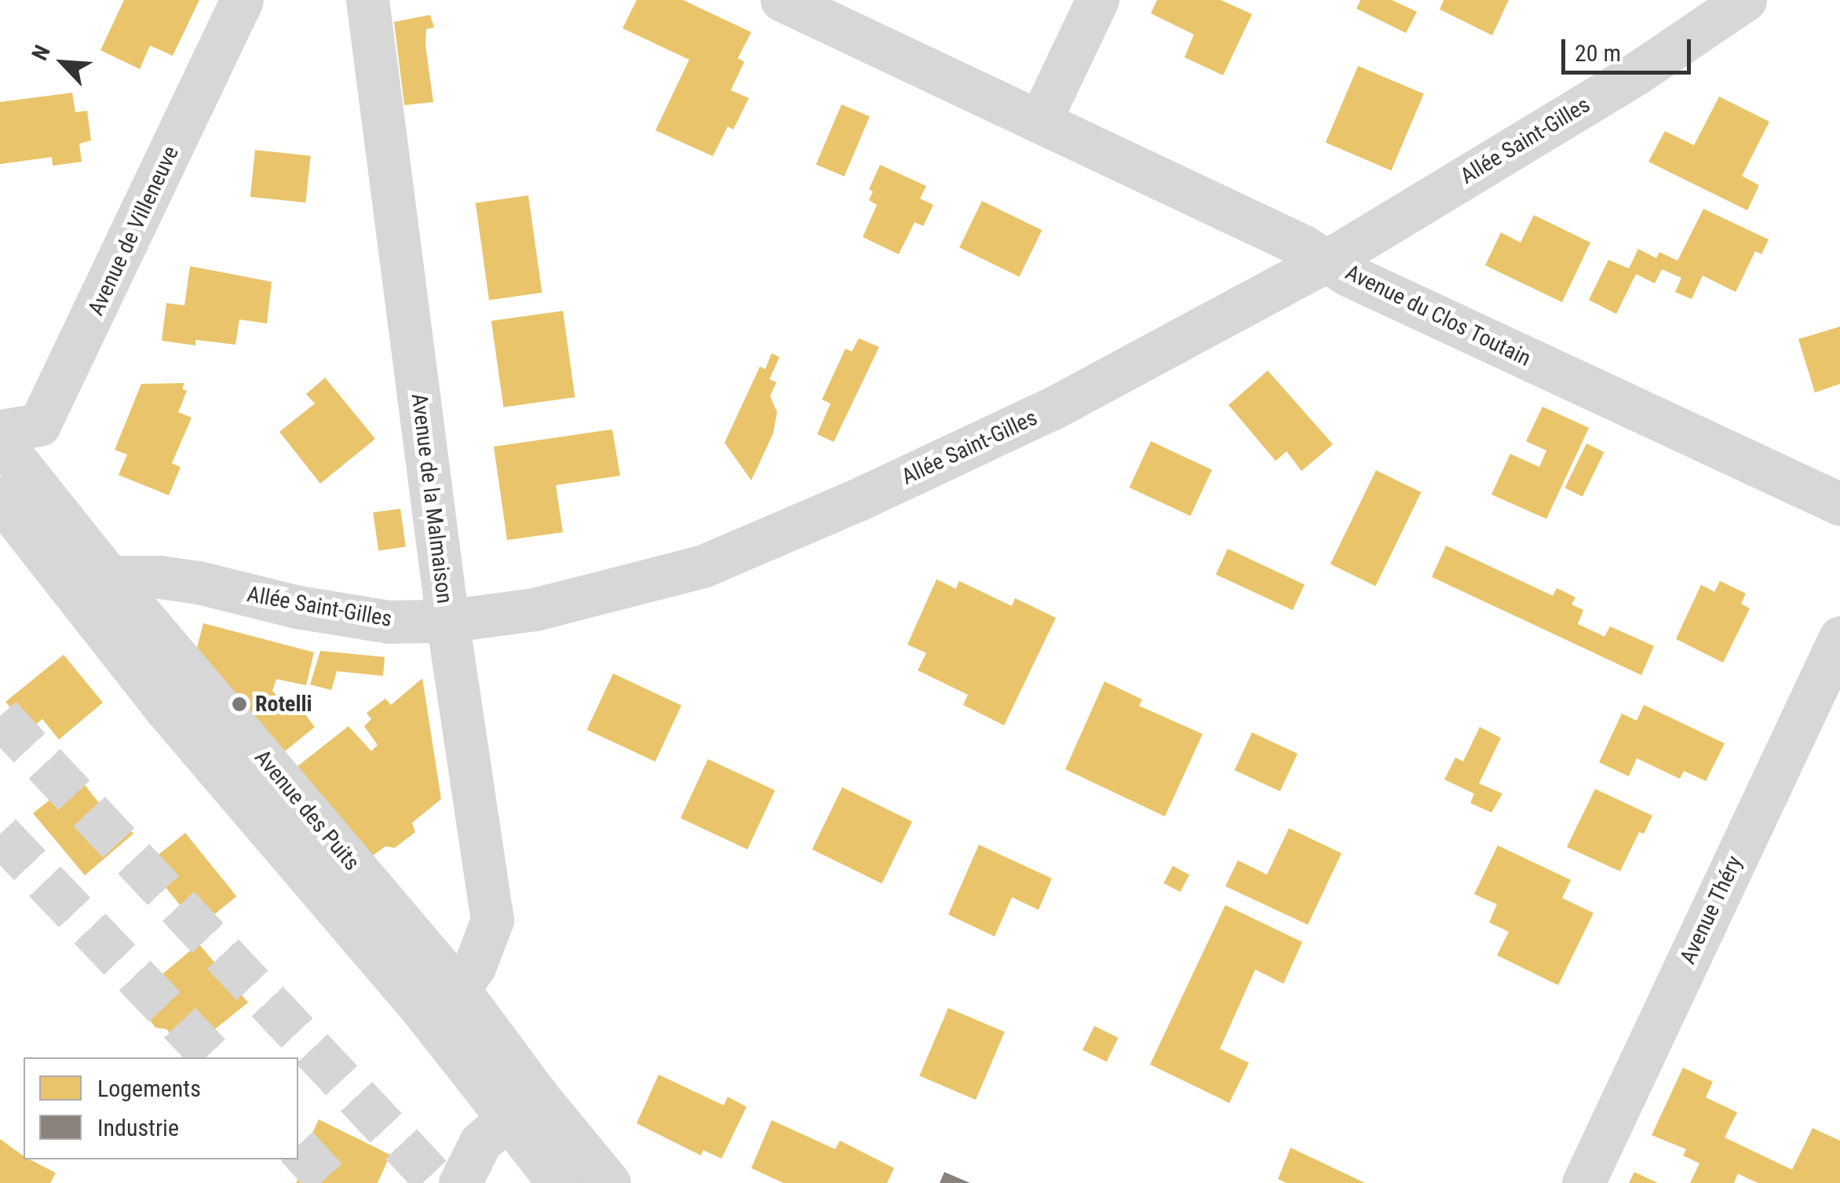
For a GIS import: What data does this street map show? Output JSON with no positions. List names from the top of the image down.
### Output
{
  "streets": {
    "street": [
      "Allée Saint-Gilles",
      "Avenue de Villeneuve",
      "Avenue du Clos Toutain",
      "Avenue de la Malmaison",
      "Avenue des Puits",
      "Avenue Théry"
    ]
  },
  "crossings": [
    ["Allée Saint-Gilles", "Avenue du Clos Toutain"],
    ["Allée Saint-Gilles", "Avenue de la Malmaison"],
    ["Allée Saint-Gilles", "Avenue des Puits"],
    ["Avenue de la Malmaison", "Avenue des Puits"]
  ],
  "places": ["Rotelli"],
  "legend": ["Logements", "Industrie"],
  "scale_bar": "20 m",
  "north": "top left"
}
